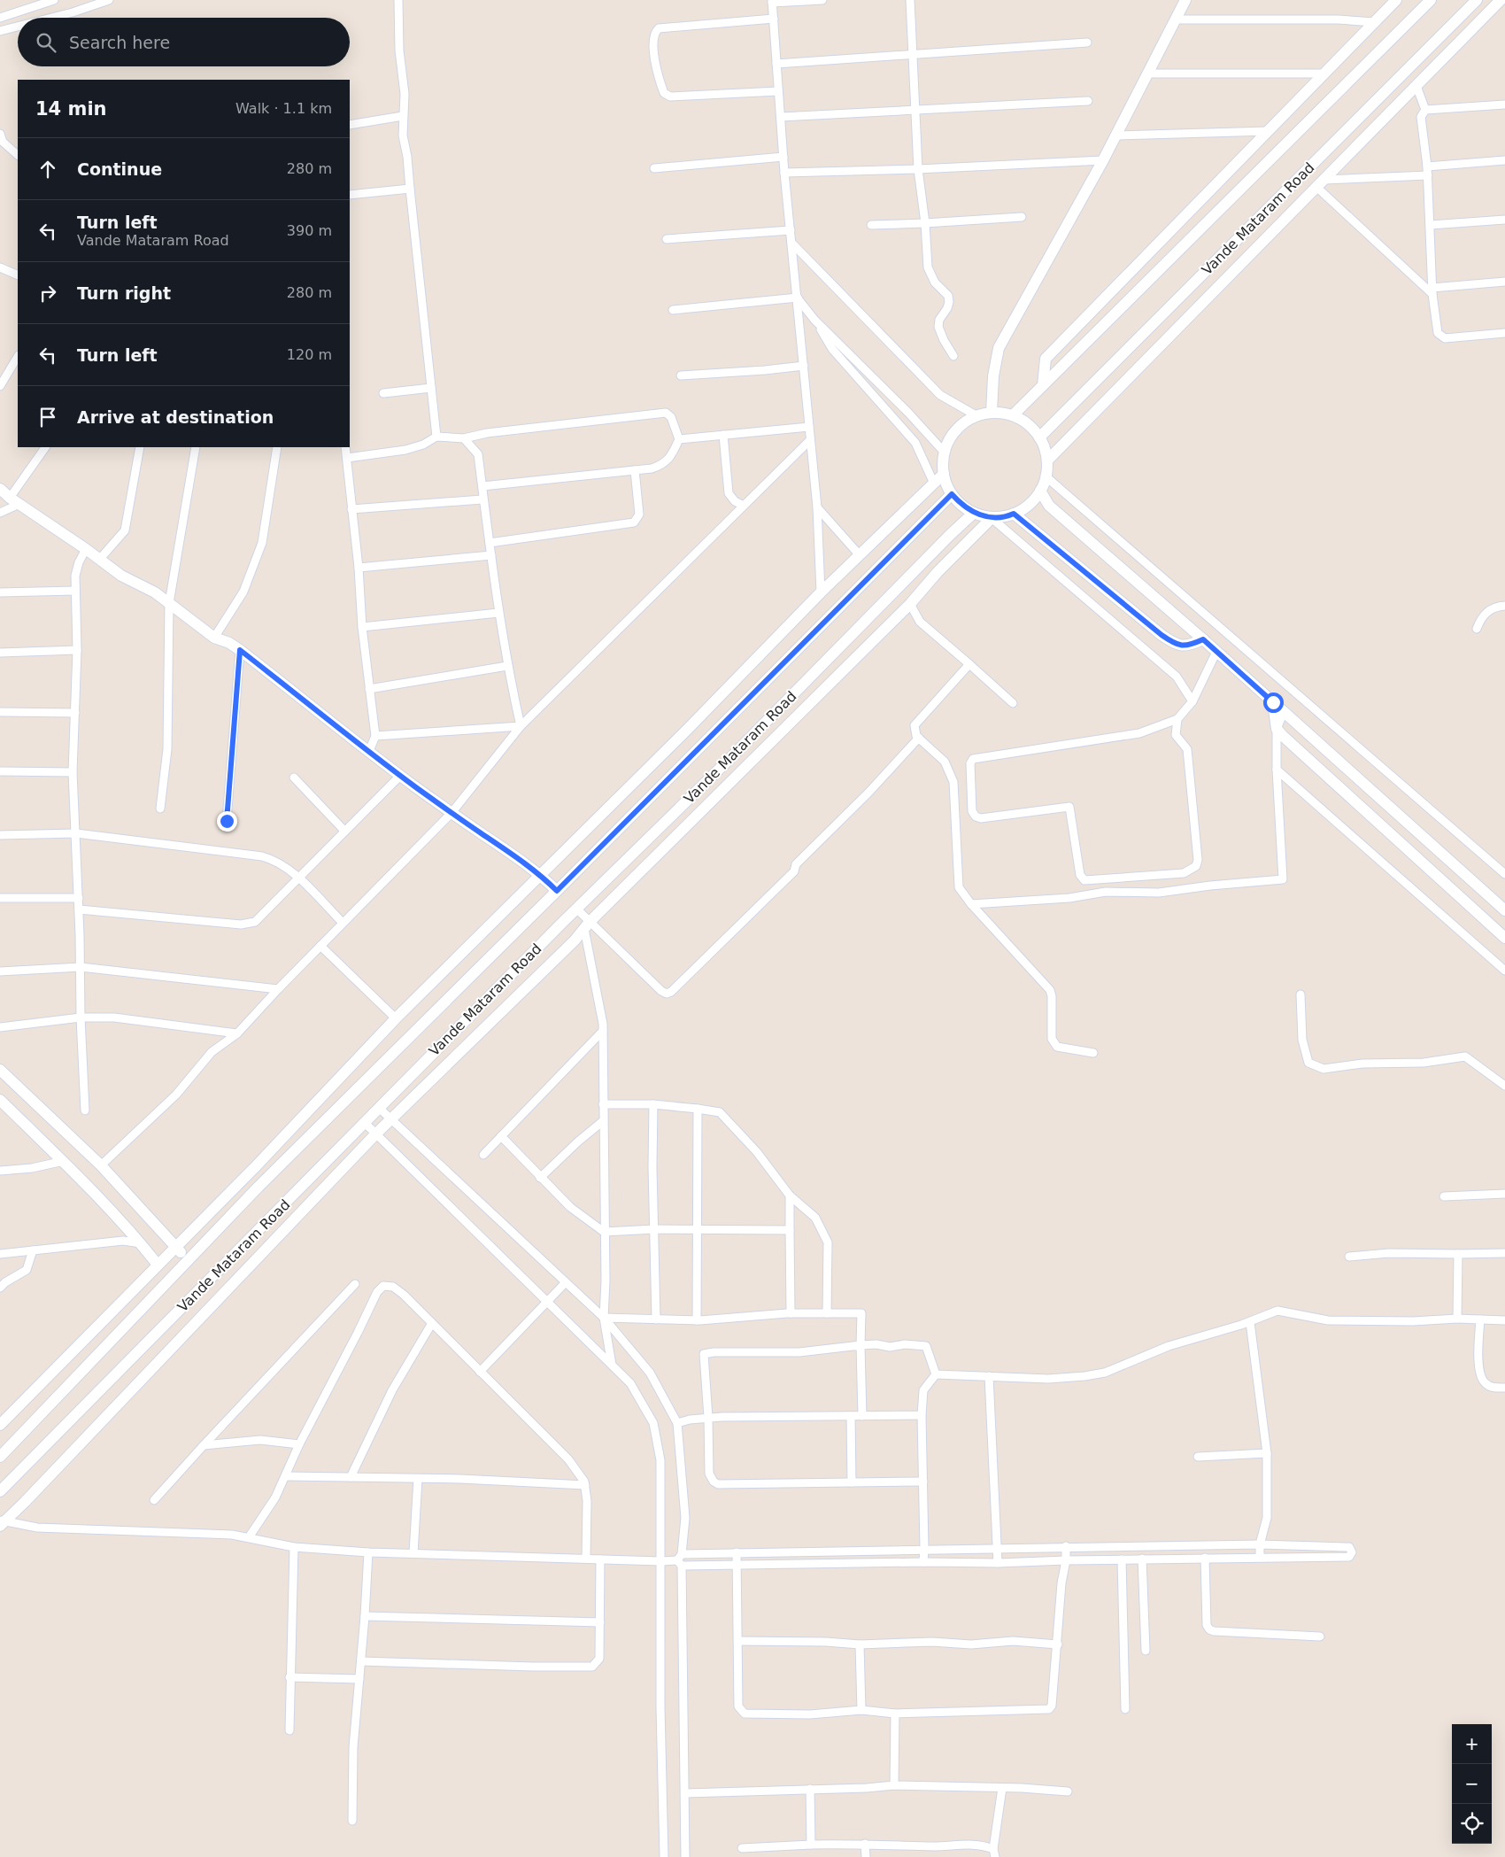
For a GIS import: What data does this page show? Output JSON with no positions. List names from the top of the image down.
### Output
{
  "streets": {
    "street": ["Vande Mataram Road"]
  },
  "page": {
    "search": "Search here",
    "heading": ["14 min", "Walk · 1.1 km"],
    "list": [
      ["Continue", "280 m"],
      ["Turn left", "Vande Mataram Road", "390 m"],
      ["Turn right", "280 m"],
      ["Turn left", "120 m"],
      "Arrive at destination"
    ],
    "map_buttons": ["+", "−"]
  }
}
